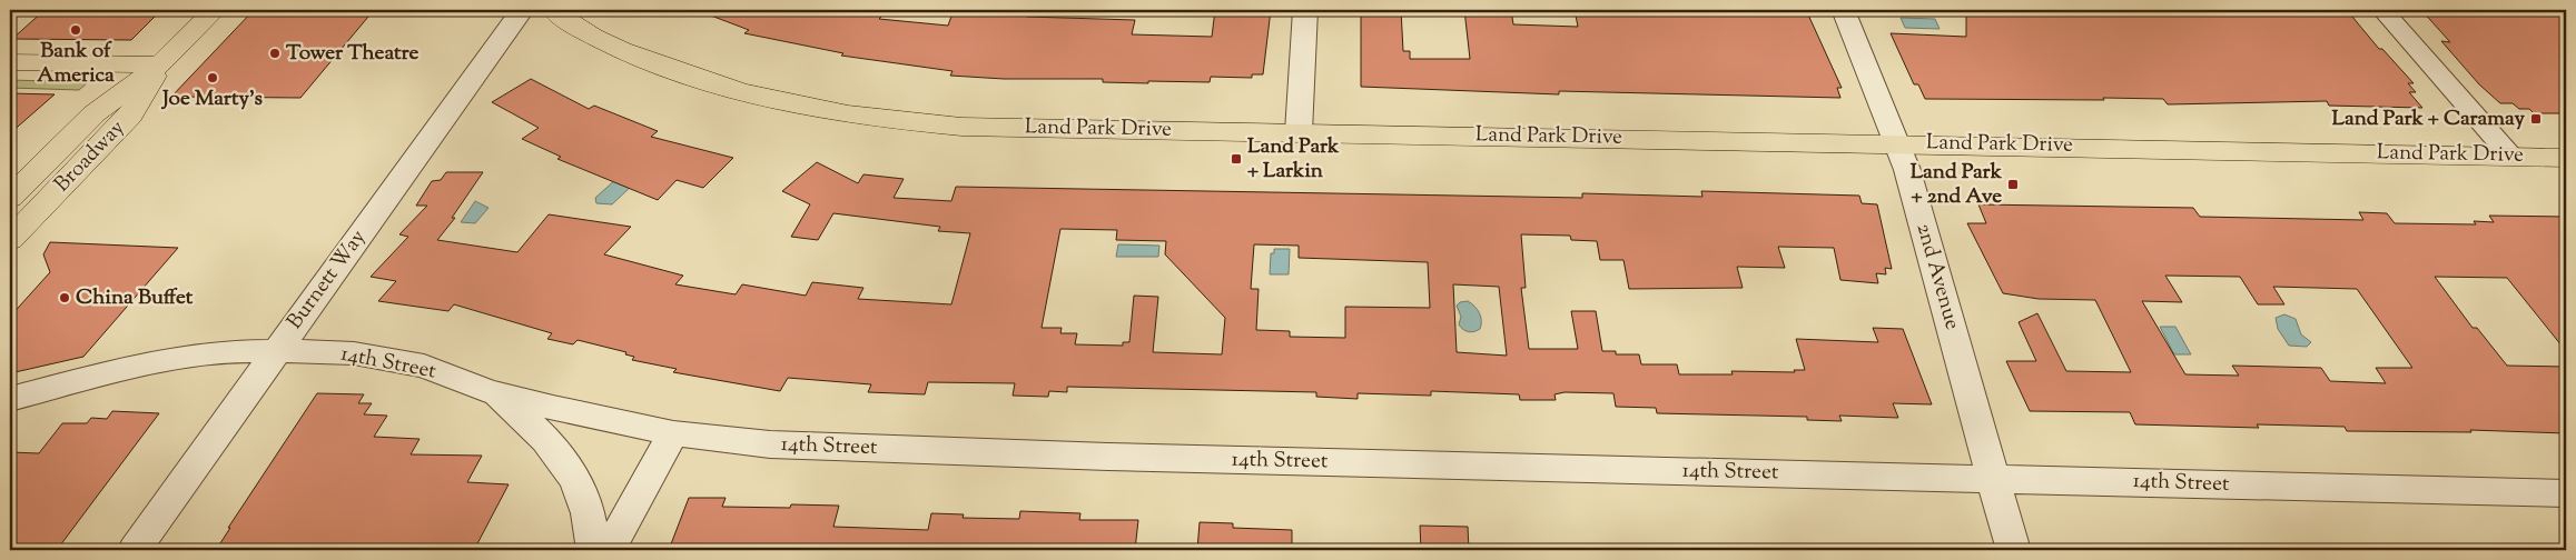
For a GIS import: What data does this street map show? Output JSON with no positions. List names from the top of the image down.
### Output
{
  "streets": {
    "main road": ["Land Park Drive", "Broadway"],
    "street": ["2nd Avenue", "Burnett Way", "14th Street"]
  },
  "crossings": [
    ["Land Park Drive", "2nd Avenue"],
    ["2nd Avenue", "14th Street"],
    ["Burnett Way", "14th Street"]
  ],
  "places": {
    "other": [
      "Bank of America",
      "Tower Theatre",
      "Joe Marty's",
      "China Buffet"
    ],
    "transit": ["Land Park + Caramay", "Land Park + Larkin", "Land Park + 2nd Ave"]
  }
}
